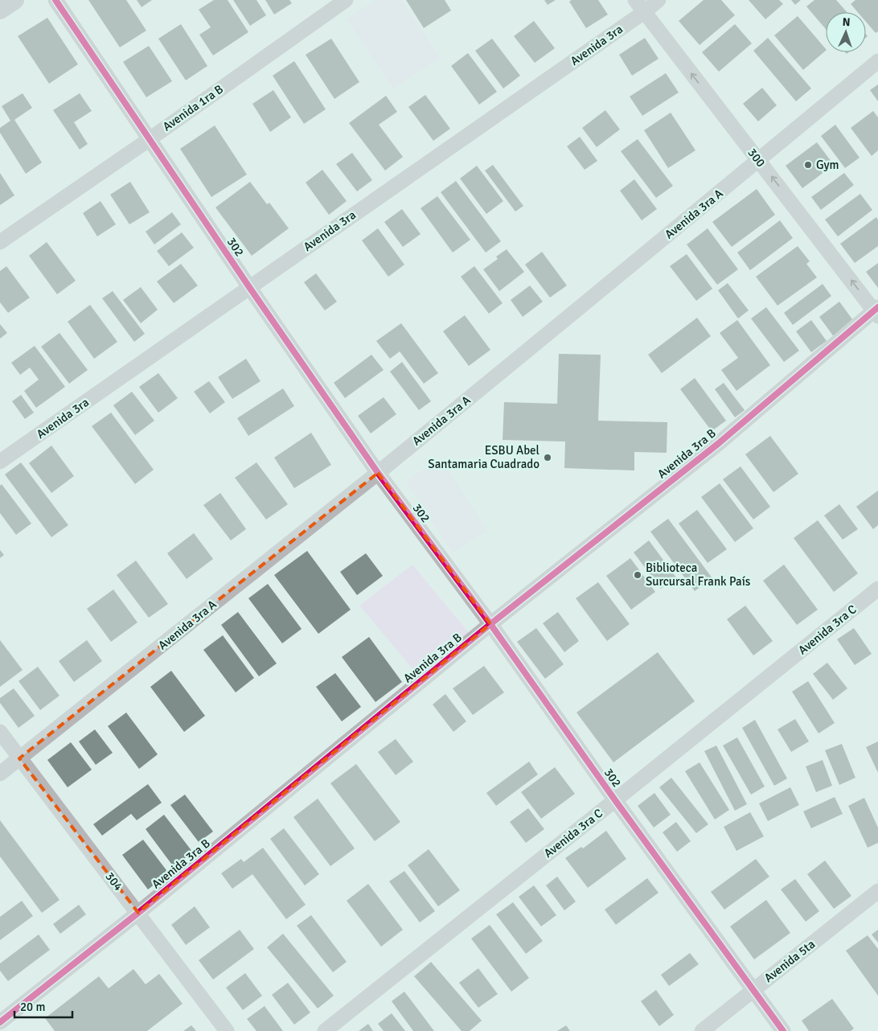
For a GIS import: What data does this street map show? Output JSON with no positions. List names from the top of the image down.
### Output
{
  "streets": {
    "street": [
      "Avenida 3ra",
      "Avenida 1ra B",
      "300",
      "Avenida 3ra A",
      "302",
      "Avenida 3ra B",
      "Avenida 3ra C",
      "304",
      "Avenida 5ta"
    ]
  },
  "crossings": [
    ["Avenida 3ra", "300"],
    ["Avenida 3ra", "302"],
    ["Avenida 1ra B", "302"],
    ["300", "Avenida 3ra A"],
    ["300", "Avenida 3ra B"],
    ["Avenida 3ra A", "302"],
    ["Avenida 3ra A", "304"],
    ["302", "Avenida 3ra B"],
    ["302", "Avenida 3ra C"],
    ["302", "Avenida 5ta"],
    ["Avenida 3ra B", "304"]
  ],
  "one_way": ["300"],
  "places": ["Gym", "ESBU Abel Santamaria Cuadrado", "Biblioteca Surcursal Frank País"],
  "scale_bar": "20 m",
  "north": "top"
}
